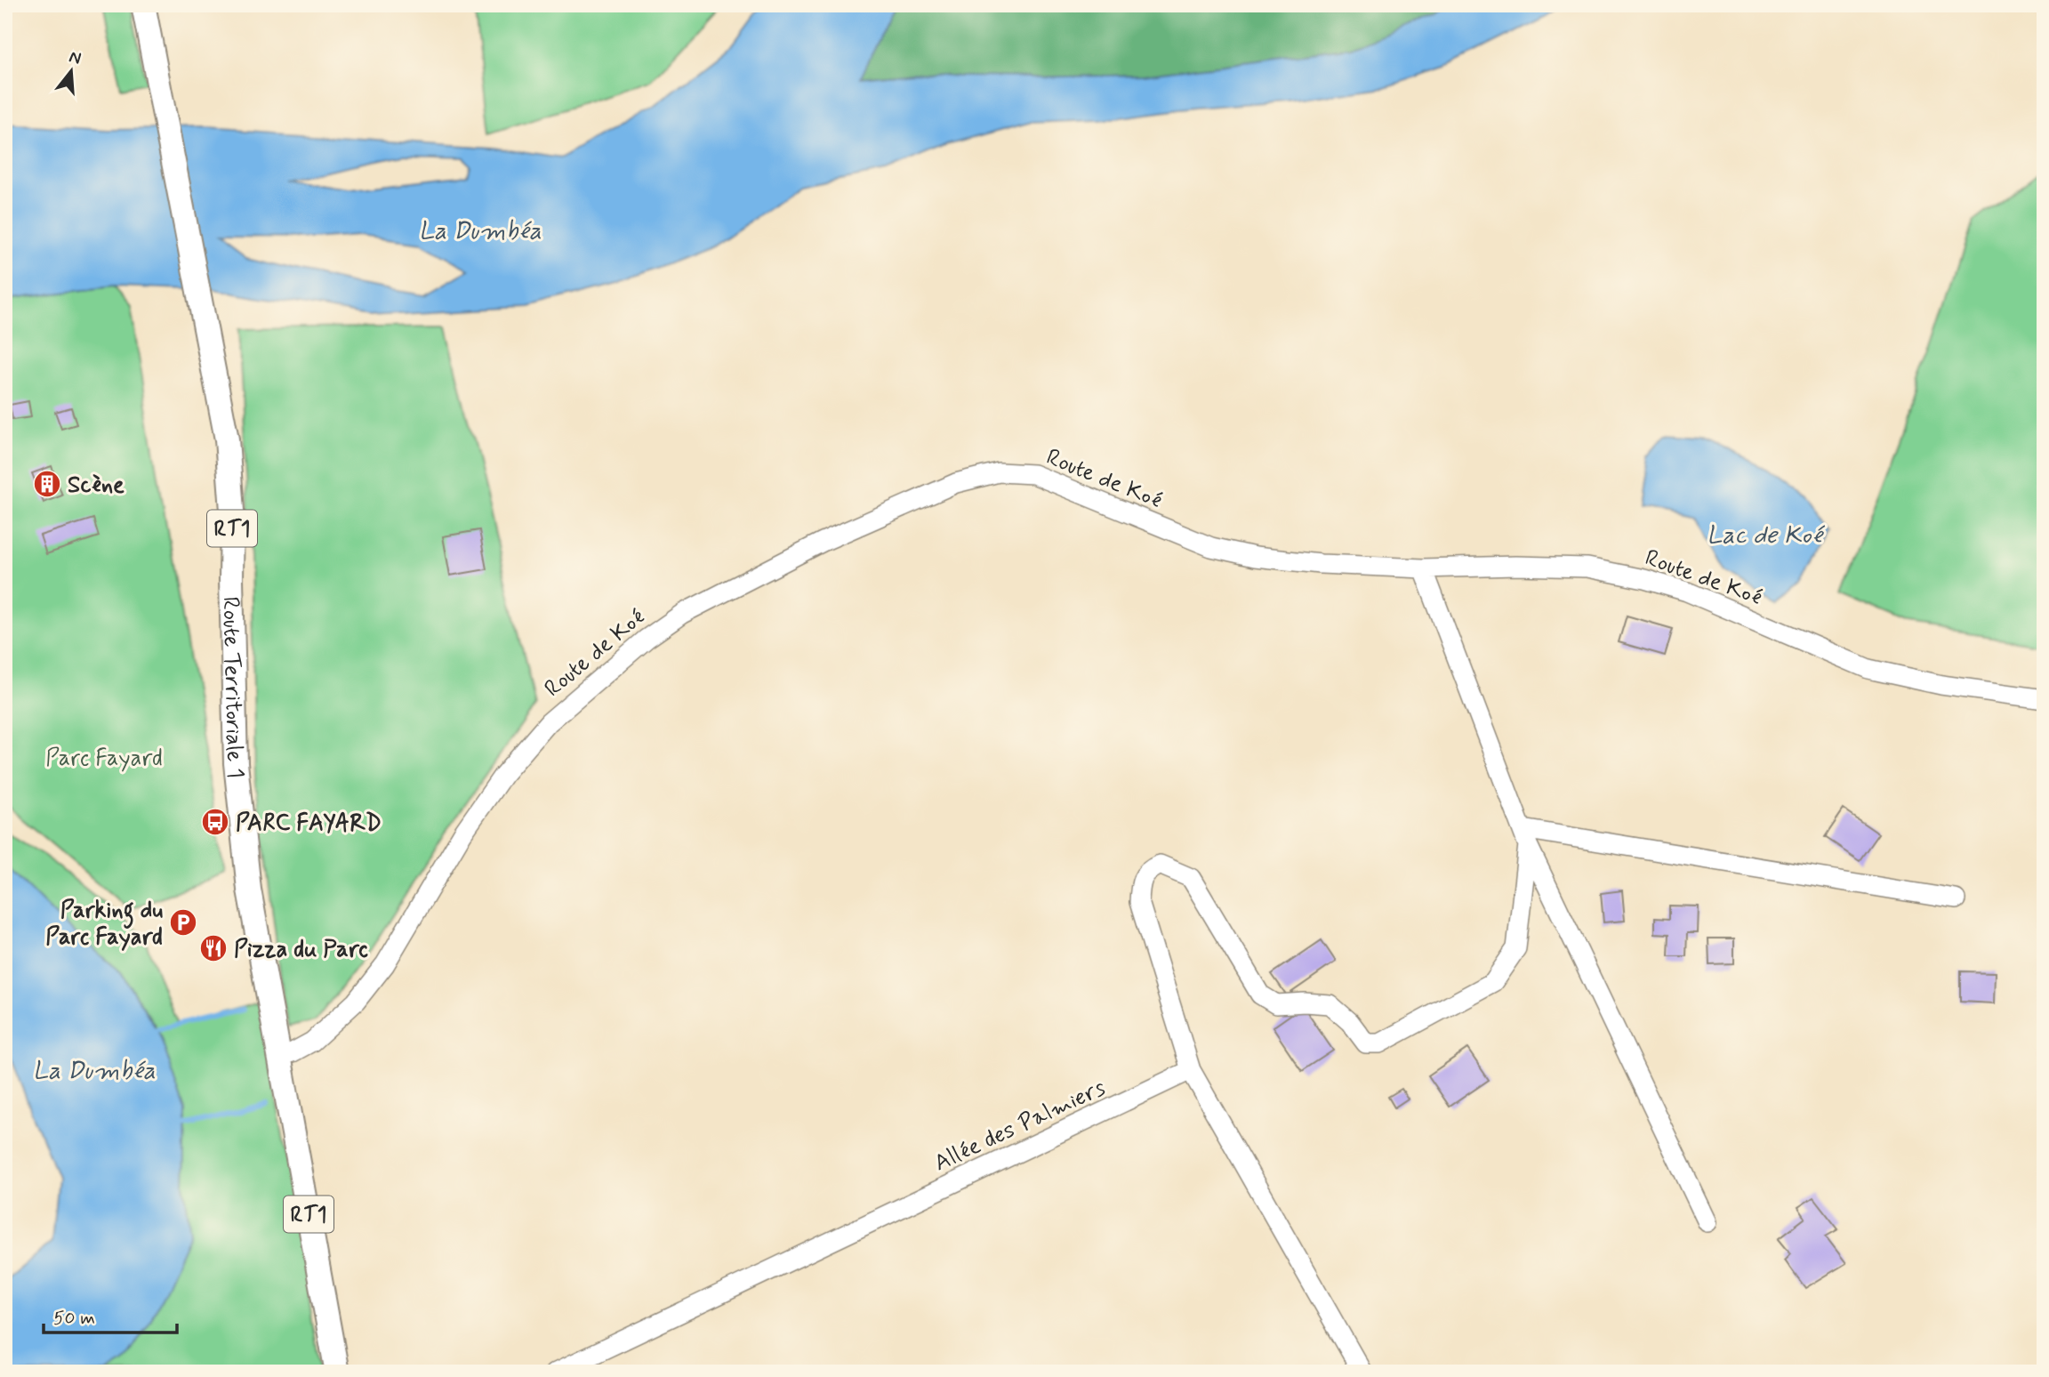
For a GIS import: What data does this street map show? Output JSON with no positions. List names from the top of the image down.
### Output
{
  "streets": {
    "main road": ["RT1", "Route Territoriale 1"],
    "street": ["Route de Koé", "Allée des Palmiers"]
  },
  "crossings": [
    ["Route de Koé", "Route Territoriale 1"]
  ],
  "water": ["La Dumbéa", "Lac de Koé"],
  "parks": ["Parc Fayard"],
  "places": {
    "building": ["Scène"],
    "bus stop": ["PARC FAYARD"],
    "parking": ["Parking du Parc Fayard"],
    "restaurant": ["Pizza du Parc"]
  },
  "scale_bar": "50 m",
  "north": "top"
}
